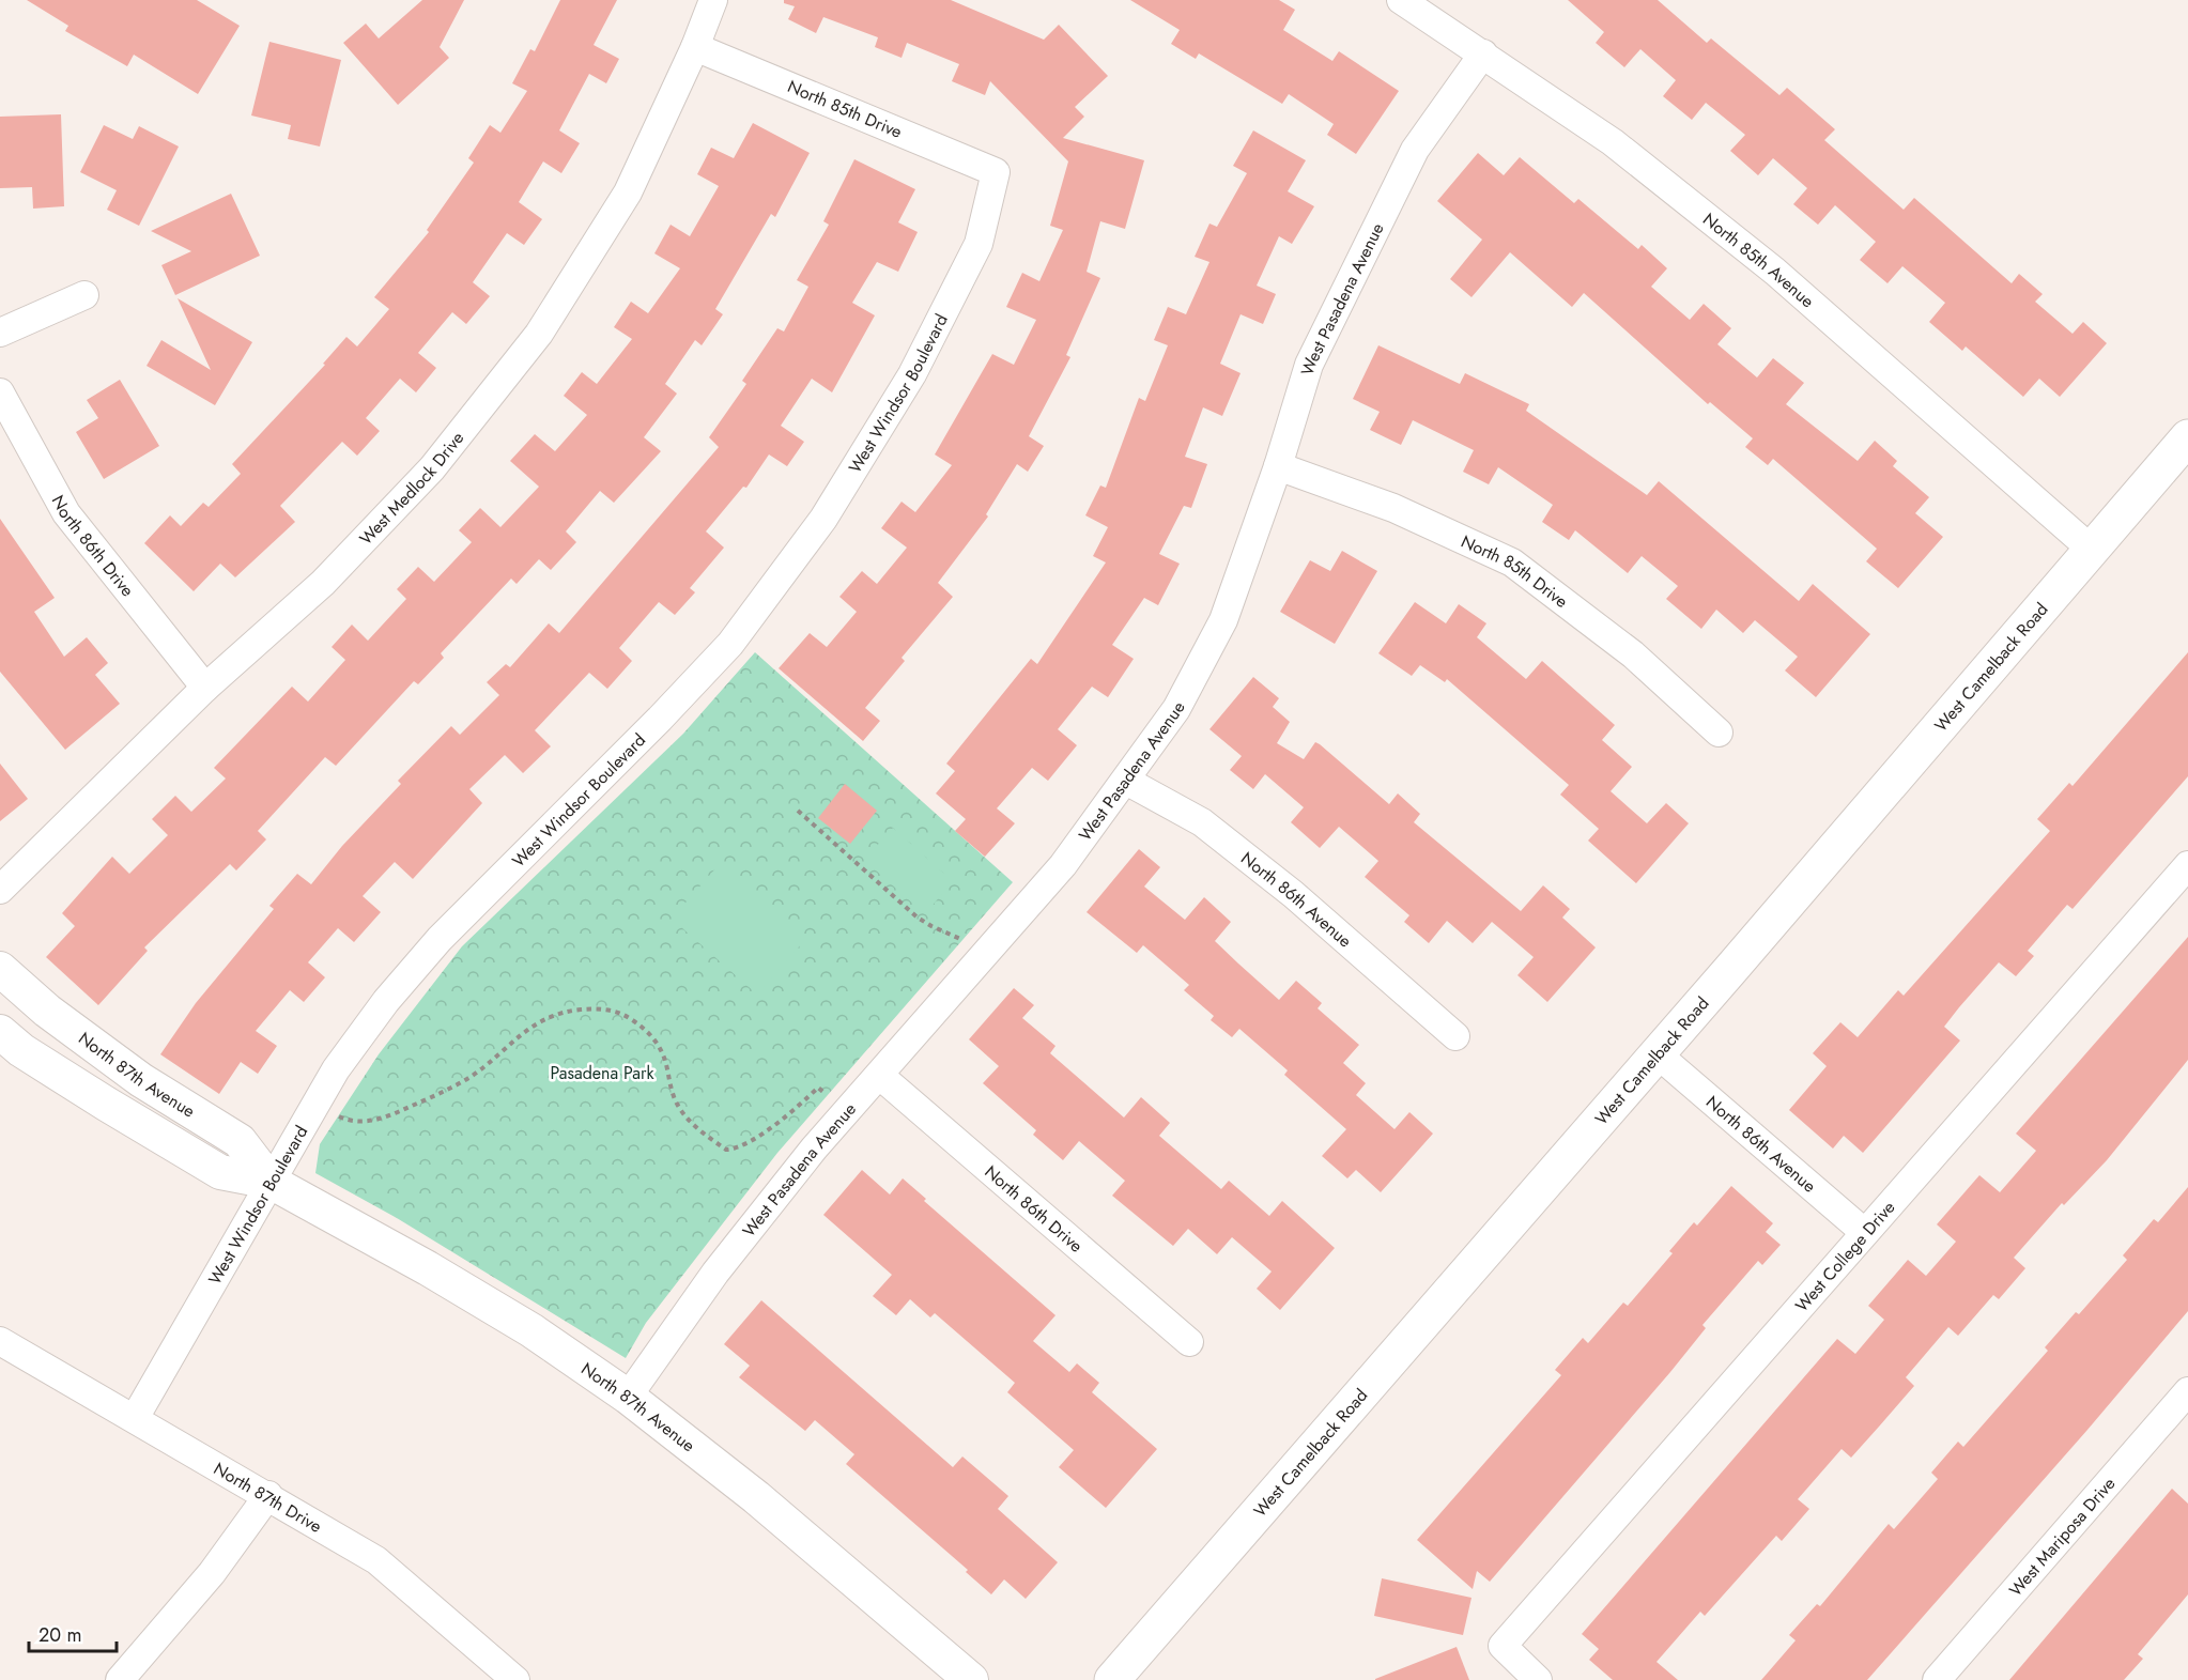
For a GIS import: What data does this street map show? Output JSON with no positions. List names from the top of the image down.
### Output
{
  "streets": {
    "main road": ["West Camelback Road"],
    "street": [
      "North 85th Drive",
      "North 85th Avenue",
      "West Pasadena Avenue",
      "West Windsor Boulevard",
      "West Medlock Drive",
      "North 86th Drive",
      "North 86th Avenue",
      "North 87th Avenue",
      "West College Drive",
      "North 87th Drive",
      "West Mariposa Drive"
    ]
  },
  "crossings": [
    ["North 85th Drive", "West Pasadena Avenue"],
    ["North 85th Drive", "West Windsor Boulevard"],
    ["North 85th Drive", "West Medlock Drive"],
    ["North 85th Avenue", "West Pasadena Avenue"],
    ["North 85th Avenue", "West Camelback Road"],
    ["West Pasadena Avenue", "North 86th Drive"],
    ["West Pasadena Avenue", "North 86th Avenue"],
    ["West Pasadena Avenue", "North 87th Avenue"],
    ["West Windsor Boulevard", "North 87th Avenue"],
    ["West Windsor Boulevard", "North 87th Drive"],
    ["West Medlock Drive", "North 86th Drive"],
    ["West Camelback Road", "North 86th Avenue"],
    ["North 86th Avenue", "West College Drive"]
  ],
  "parks": ["Pasadena Park"],
  "scale_bar": "20 m"
}
